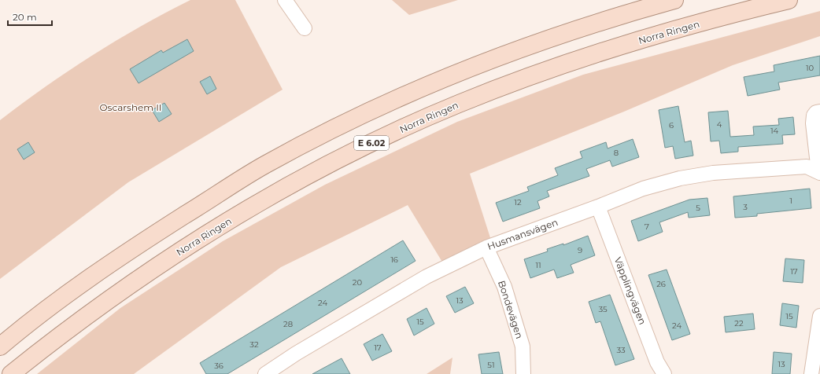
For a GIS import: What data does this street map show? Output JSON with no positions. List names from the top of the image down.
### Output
{
  "streets": {
    "main road": ["Norra Ringen", "E 6.02"],
    "street": ["Husmansvägen", "Väpplingvägen", "Bondevägen"]
  },
  "crossings": [
    ["Husmansvägen", "Väpplingvägen"],
    ["Husmansvägen", "Bondevägen"]
  ],
  "parks": ["Oscarshem II"],
  "house_numbers": [
    "10",
    "4",
    "6",
    "14",
    "8",
    "1",
    "12",
    "3",
    "5",
    "7",
    "9",
    "16",
    "11",
    "17",
    "20",
    "26",
    "13",
    "24",
    "35",
    "15",
    "15",
    "22",
    "28",
    "24",
    "32",
    "17",
    "33",
    "13",
    "51",
    "36"
  ],
  "scale_bar": "20 m"
}
